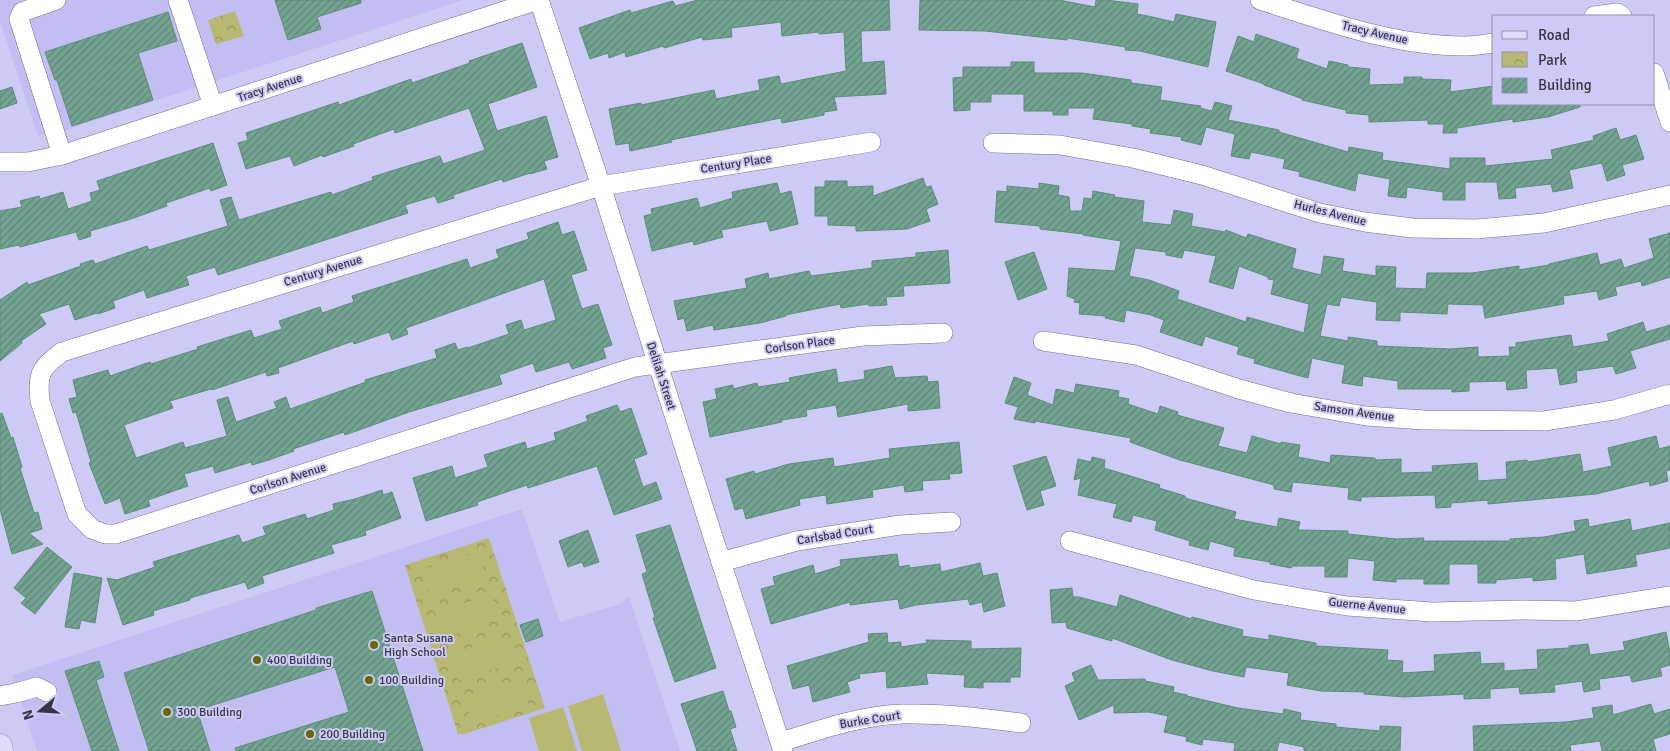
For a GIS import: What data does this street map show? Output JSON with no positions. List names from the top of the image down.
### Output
{
  "streets": {
    "street": [
      "Tracy Avenue",
      "Century Place",
      "Hurles Avenue",
      "Century Avenue",
      "Corlson Place",
      "Delilah Street",
      "Samson Avenue",
      "Corlson Avenue",
      "Carlsbad Court",
      "Guerne Avenue",
      "Burke Court"
    ]
  },
  "crossings": [
    ["Tracy Avenue", "Delilah Street"],
    ["Century Place", "Century Avenue"],
    ["Century Place", "Delilah Street"],
    ["Century Avenue", "Delilah Street"],
    ["Century Avenue", "Corlson Avenue"],
    ["Corlson Place", "Delilah Street"],
    ["Corlson Place", "Corlson Avenue"],
    ["Delilah Street", "Corlson Avenue"],
    ["Delilah Street", "Carlsbad Court"],
    ["Delilah Street", "Burke Court"]
  ],
  "places": [
    "Santa Susana High School",
    "400 Building",
    "100 Building",
    "300 Building",
    "200 Building"
  ],
  "legend": ["Road", "Park", "Building"],
  "north": "left"
}
